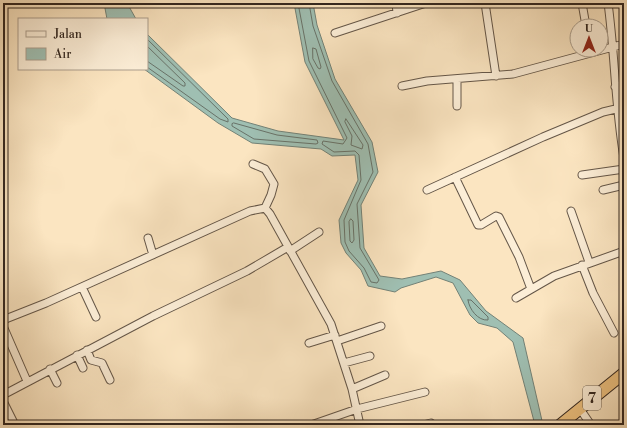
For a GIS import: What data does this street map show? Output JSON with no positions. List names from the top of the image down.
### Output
{
  "streets": {
    "highway": ["7"]
  },
  "legend": ["Jalan", "Air"],
  "north": "top"
}
